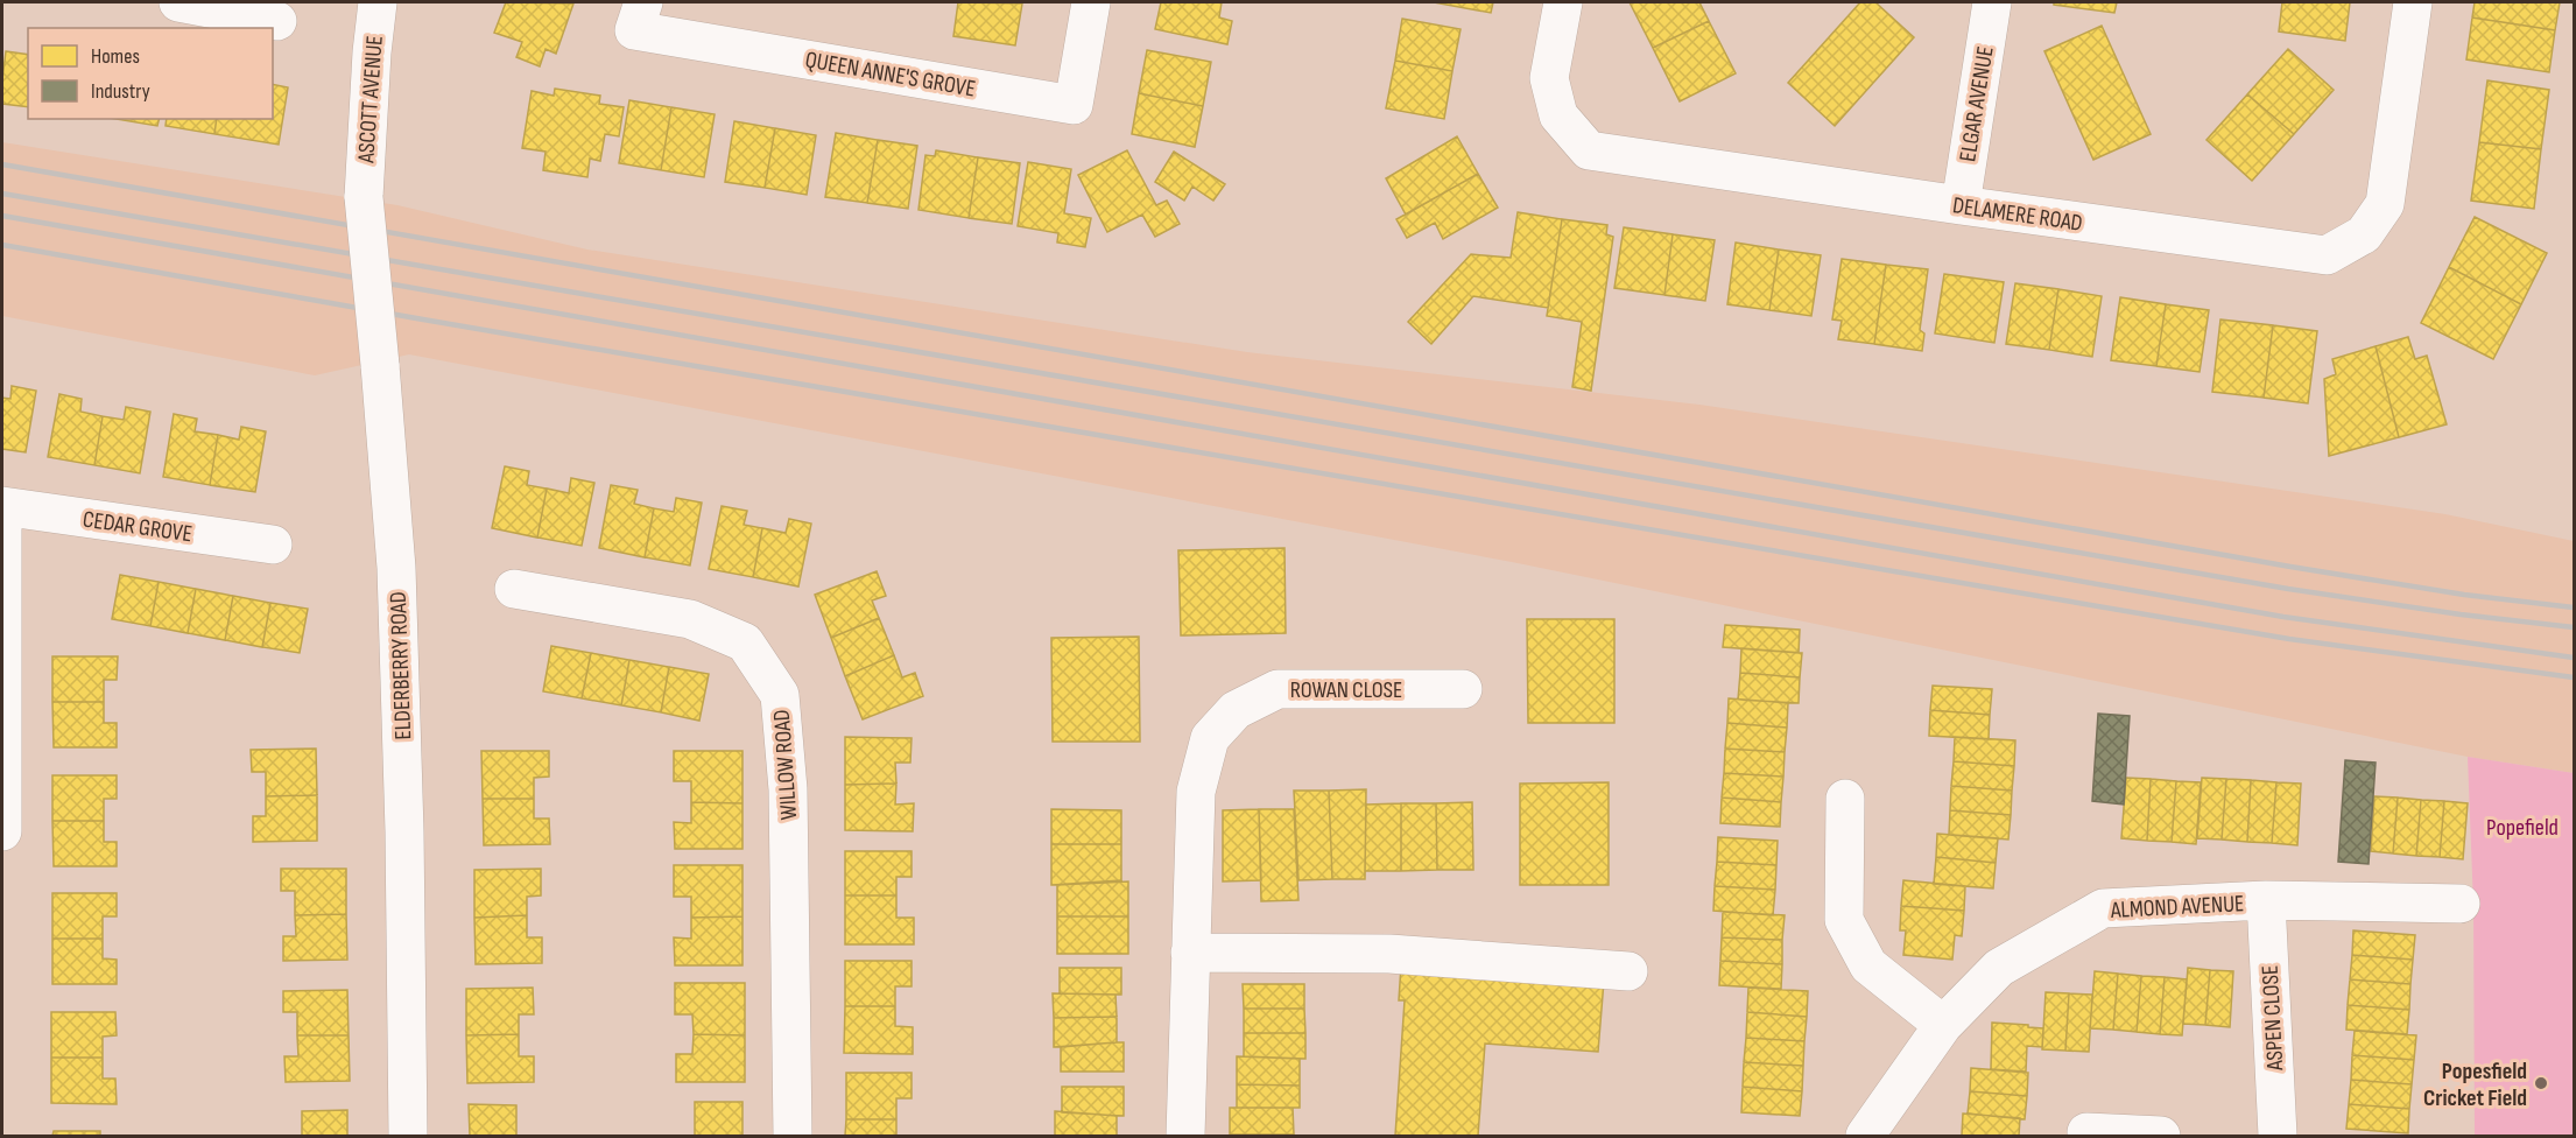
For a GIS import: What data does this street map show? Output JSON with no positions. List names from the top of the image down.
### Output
{
  "streets": {
    "street": [
      "QUEEN ANNE'S GROVE",
      "ASCOTT AVENUE",
      "ELGAR AVENUE",
      "DELAMERE ROAD",
      "CEDAR GROVE",
      "ELDERBERRY ROAD",
      "ROWAN CLOSE",
      "WILLOW ROAD",
      "ALMOND AVENUE",
      "ASPEN CLOSE"
    ]
  },
  "crossings": [
    ["ASCOTT AVENUE", "ELDERBERRY ROAD"],
    ["ELGAR AVENUE", "DELAMERE ROAD"],
    ["ALMOND AVENUE", "ASPEN CLOSE"]
  ],
  "parks": ["Popefield"],
  "places": ["Popesfield Cricket Field"],
  "legend": ["Homes", "Industry"]
}
